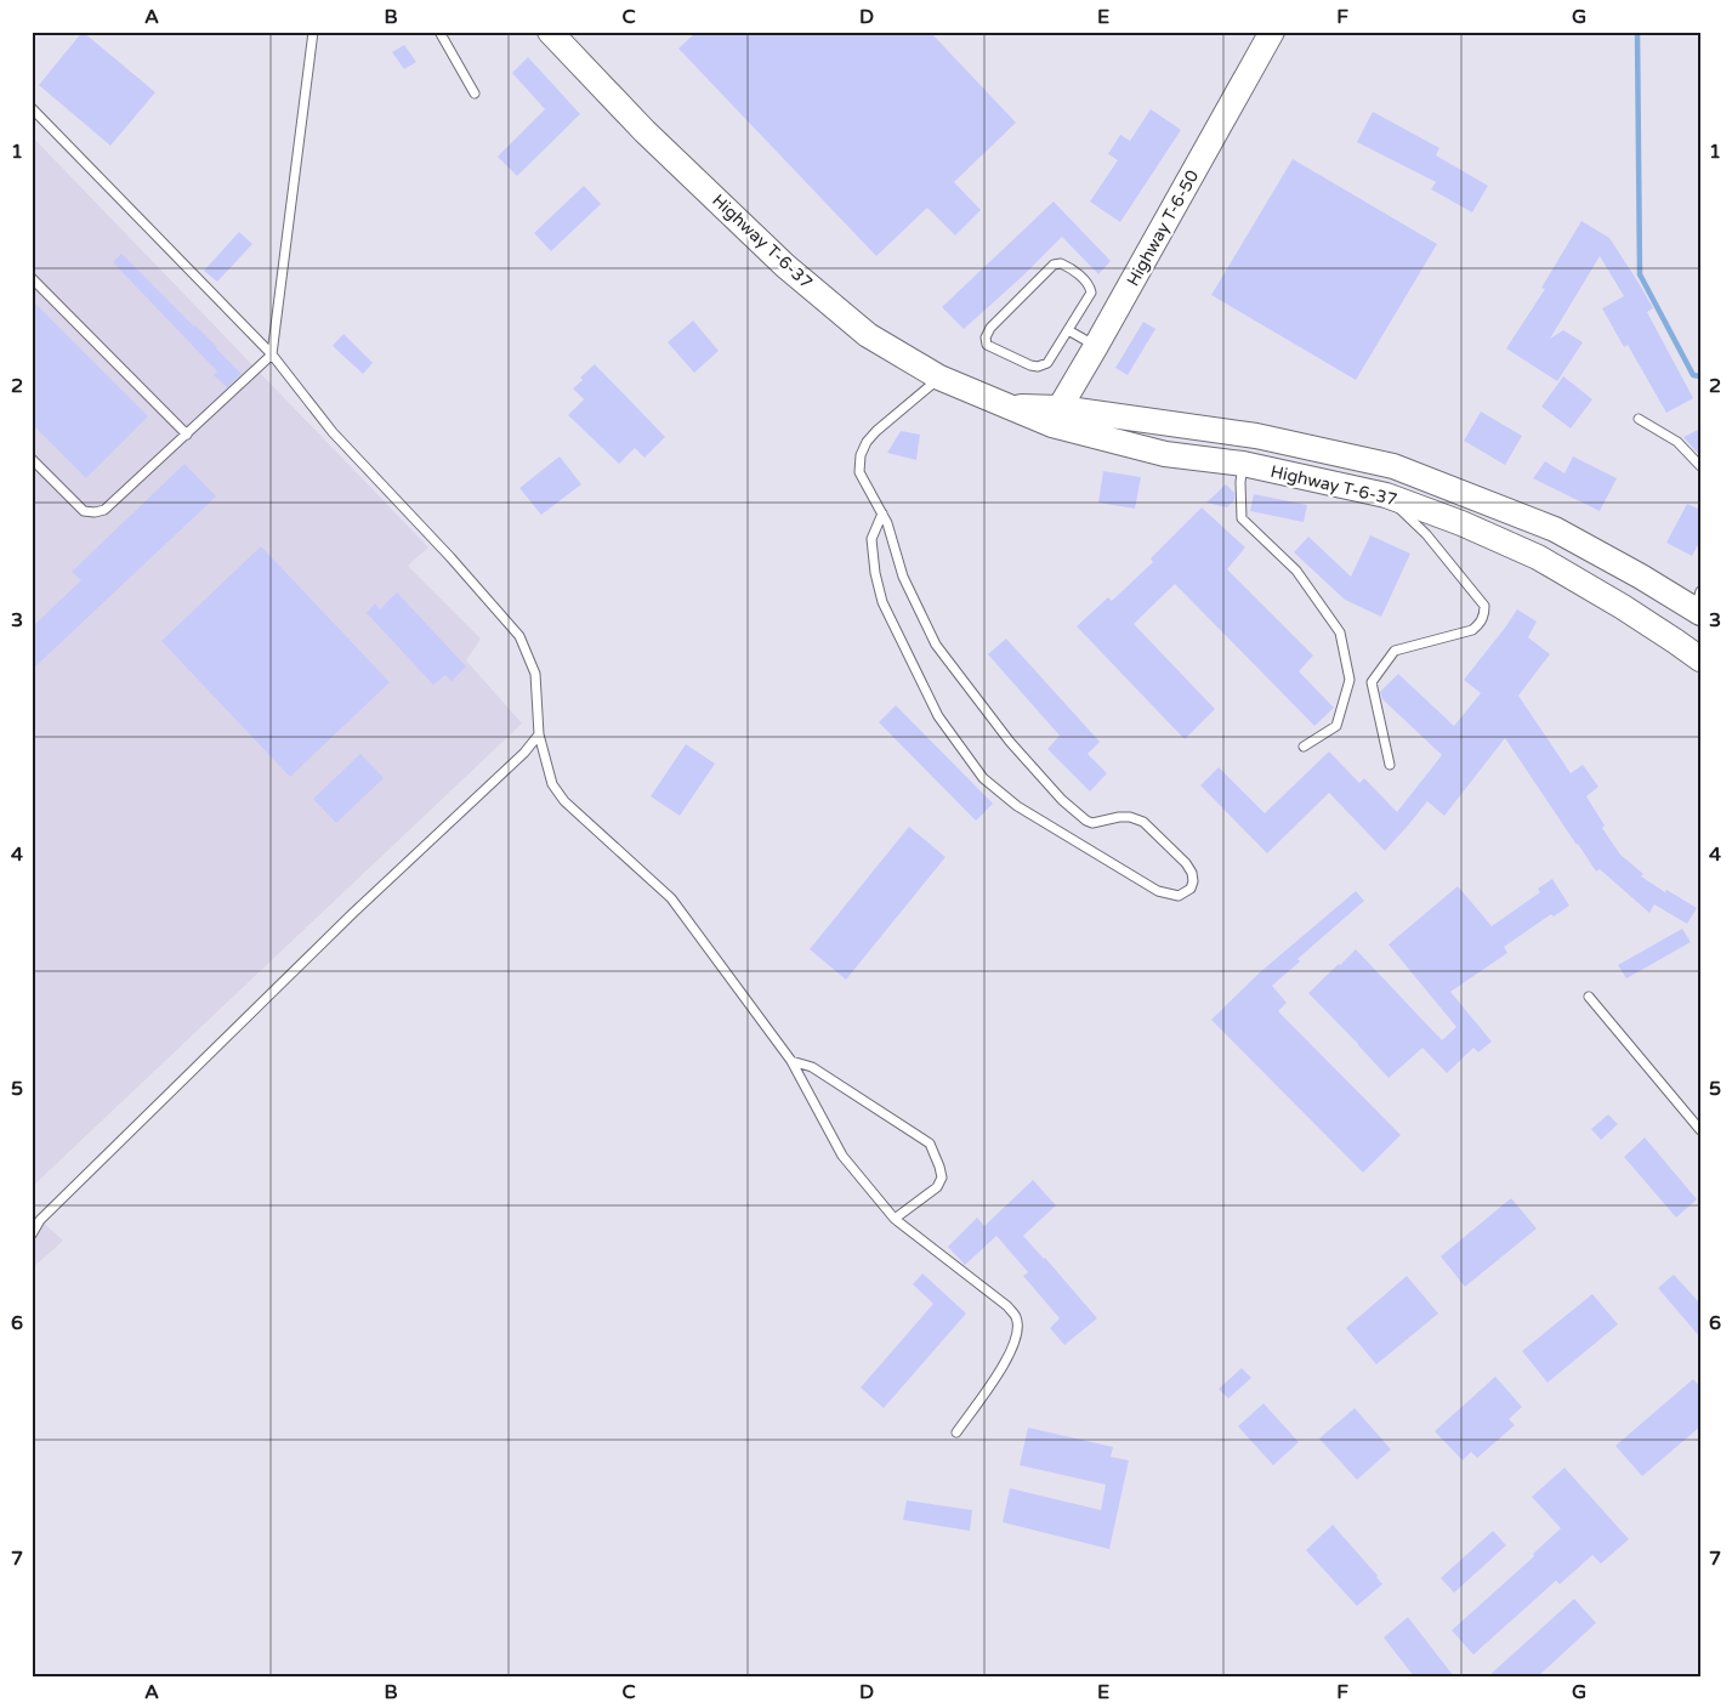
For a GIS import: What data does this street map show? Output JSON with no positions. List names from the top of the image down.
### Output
{
  "streets": {
    "main road": ["Highway T-6-50", "Highway T-6-37"]
  },
  "crossings": [
    ["Highway T-6-50", "Highway T-6-37"]
  ],
  "grid": {
    "columns": [
      "A",
      "B",
      "C",
      "D",
      "E",
      "F",
      "G"
    ],
    "rows": [
      "1",
      "2",
      "3",
      "4",
      "5",
      "6",
      "7"
    ]
  }
}
